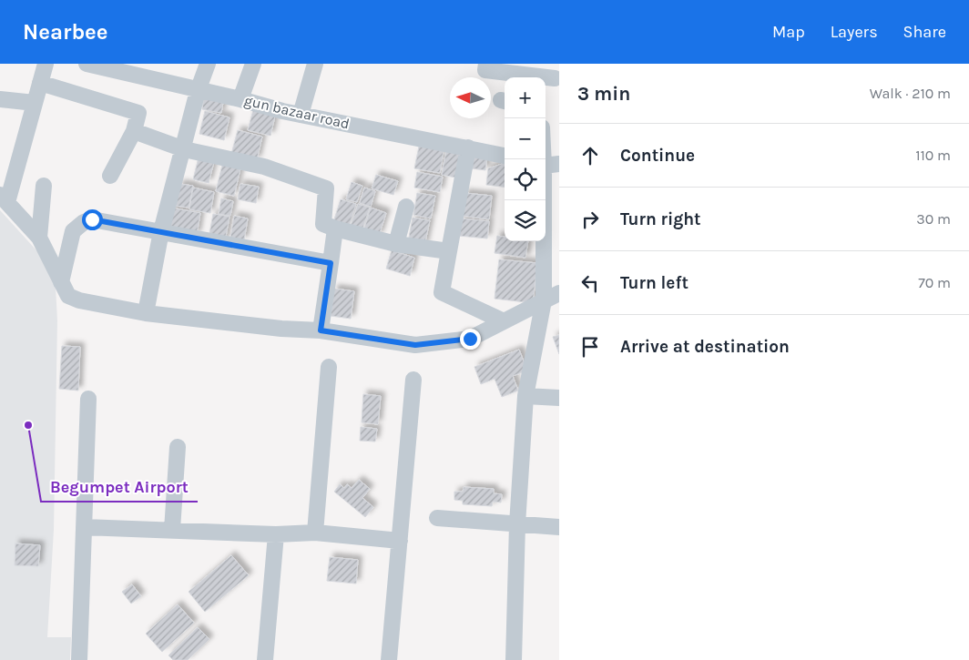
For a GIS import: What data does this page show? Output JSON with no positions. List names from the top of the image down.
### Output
{
  "streets": {
    "street": ["gun bazaar road"]
  },
  "places": ["Begumpet Airport"],
  "north": "left",
  "page": {
    "header": "Nearbee",
    "nav": ["Map", "Layers", "Share"],
    "heading": ["3 min", "Walk · 210 m"],
    "map_buttons": ["+", "−"],
    "list": [
      ["Continue", "110 m"],
      ["Turn right", "30 m"],
      ["Turn left", "70 m"],
      "Arrive at destination"
    ]
  }
}
